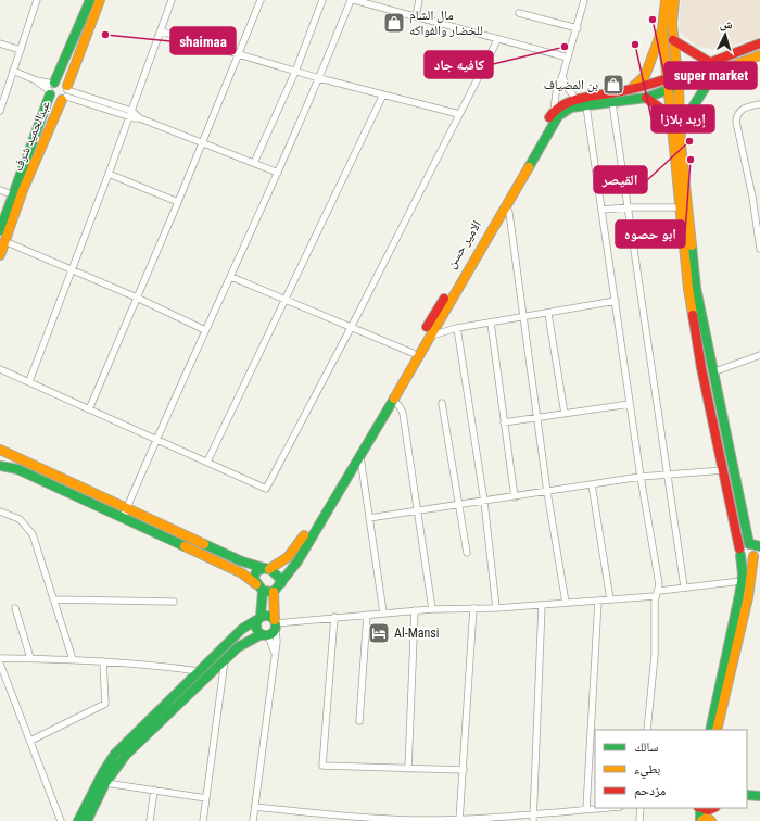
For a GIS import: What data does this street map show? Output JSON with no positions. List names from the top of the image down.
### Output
{
  "streets": {
    "main road": ["عبدالحميد شرف", "الامير حسن"]
  },
  "places": {
    "other": [
      "super market",
      "shaimaa",
      "إربد بلازا",
      "كافيه جاد",
      "القيصر",
      "ابو حصوه"
    ],
    "shop": ["مال الشام للخضار والفواكه", "بن المضياف"],
    "hotel": ["Al-Mansi"]
  },
  "legend": ["سالك", "بطيء", "مزدحم"],
  "north": "top"
}
